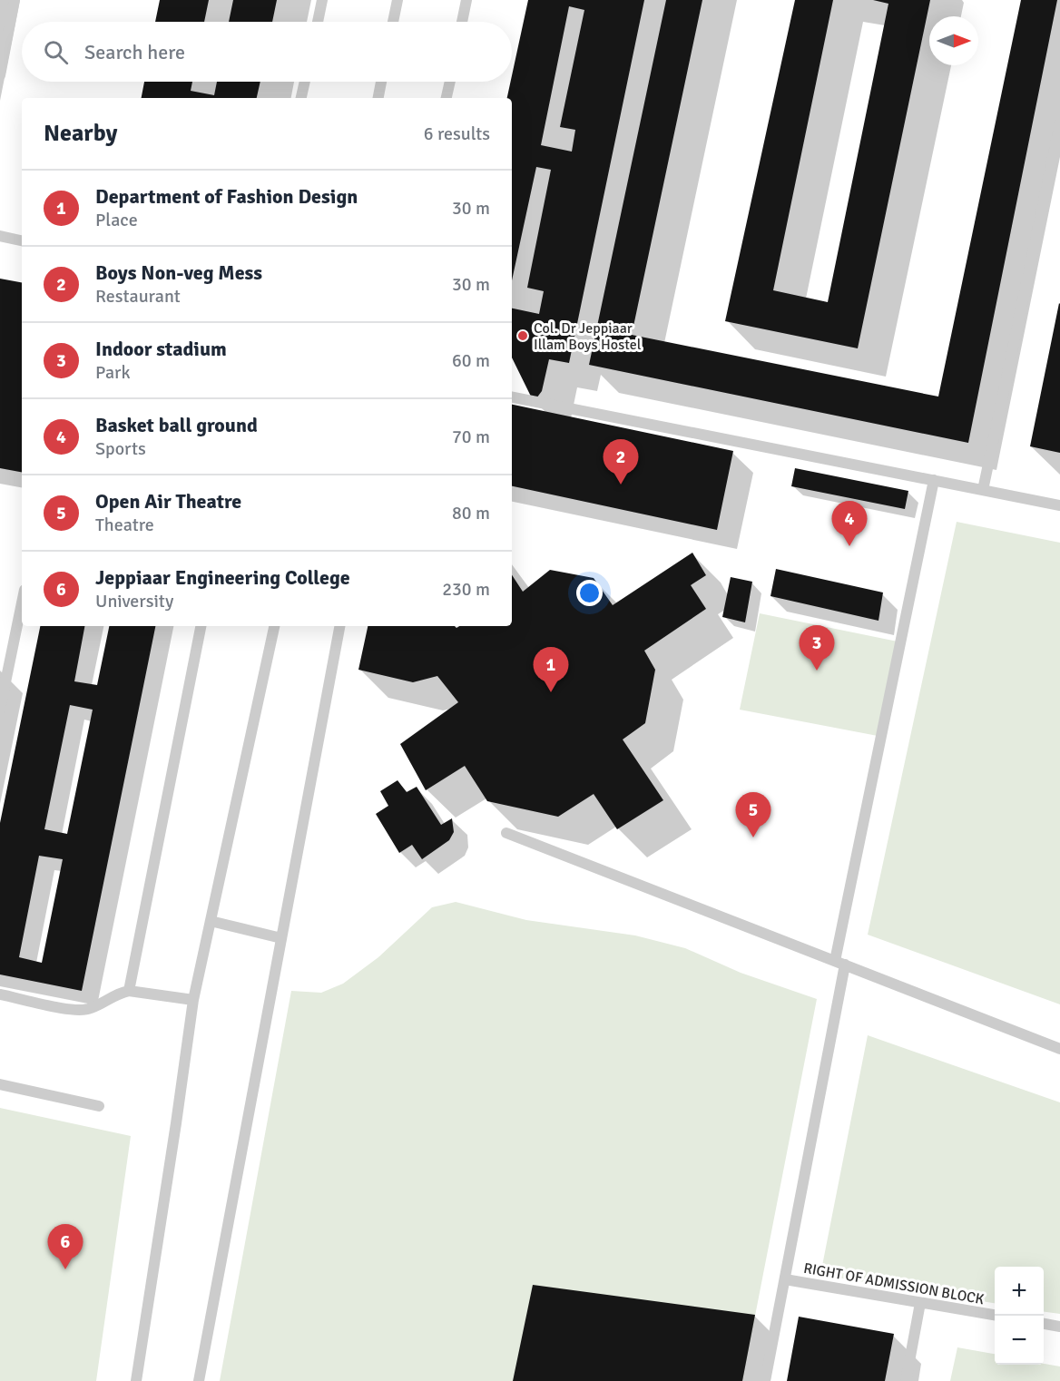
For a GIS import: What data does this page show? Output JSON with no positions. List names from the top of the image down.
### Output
{
  "streets": {
    "lane": ["RIGHT OF ADMISSION BLOCK"]
  },
  "places": ["Col. Dr Jeppiaar Illam Boys Hostel"],
  "north": "right",
  "page": {
    "search": "Search here",
    "heading": ["Nearby", "6 results"],
    "list": [
      {
        "mark": "1",
        "name": "Department of Fashion Design",
        "note": "Place",
        "value": "30 m"
      },
      {
        "mark": "2",
        "name": "Boys Non-veg Mess",
        "note": "Restaurant",
        "value": "30 m"
      },
      {
        "mark": "3",
        "name": "Indoor stadium",
        "note": "Park",
        "value": "60 m"
      },
      {
        "mark": "4",
        "name": "Basket ball ground",
        "note": "Sports",
        "value": "70 m"
      },
      {
        "mark": "5",
        "name": "Open Air Theatre",
        "note": "Theatre",
        "value": "80 m"
      },
      {
        "mark": "6",
        "name": "Jeppiaar Engineering College",
        "note": "University",
        "value": "230 m"
      }
    ],
    "pins": [
      "2",
      "4",
      "3",
      "1",
      "5",
      "6"
    ],
    "map_buttons": ["+", "−"]
  }
}
